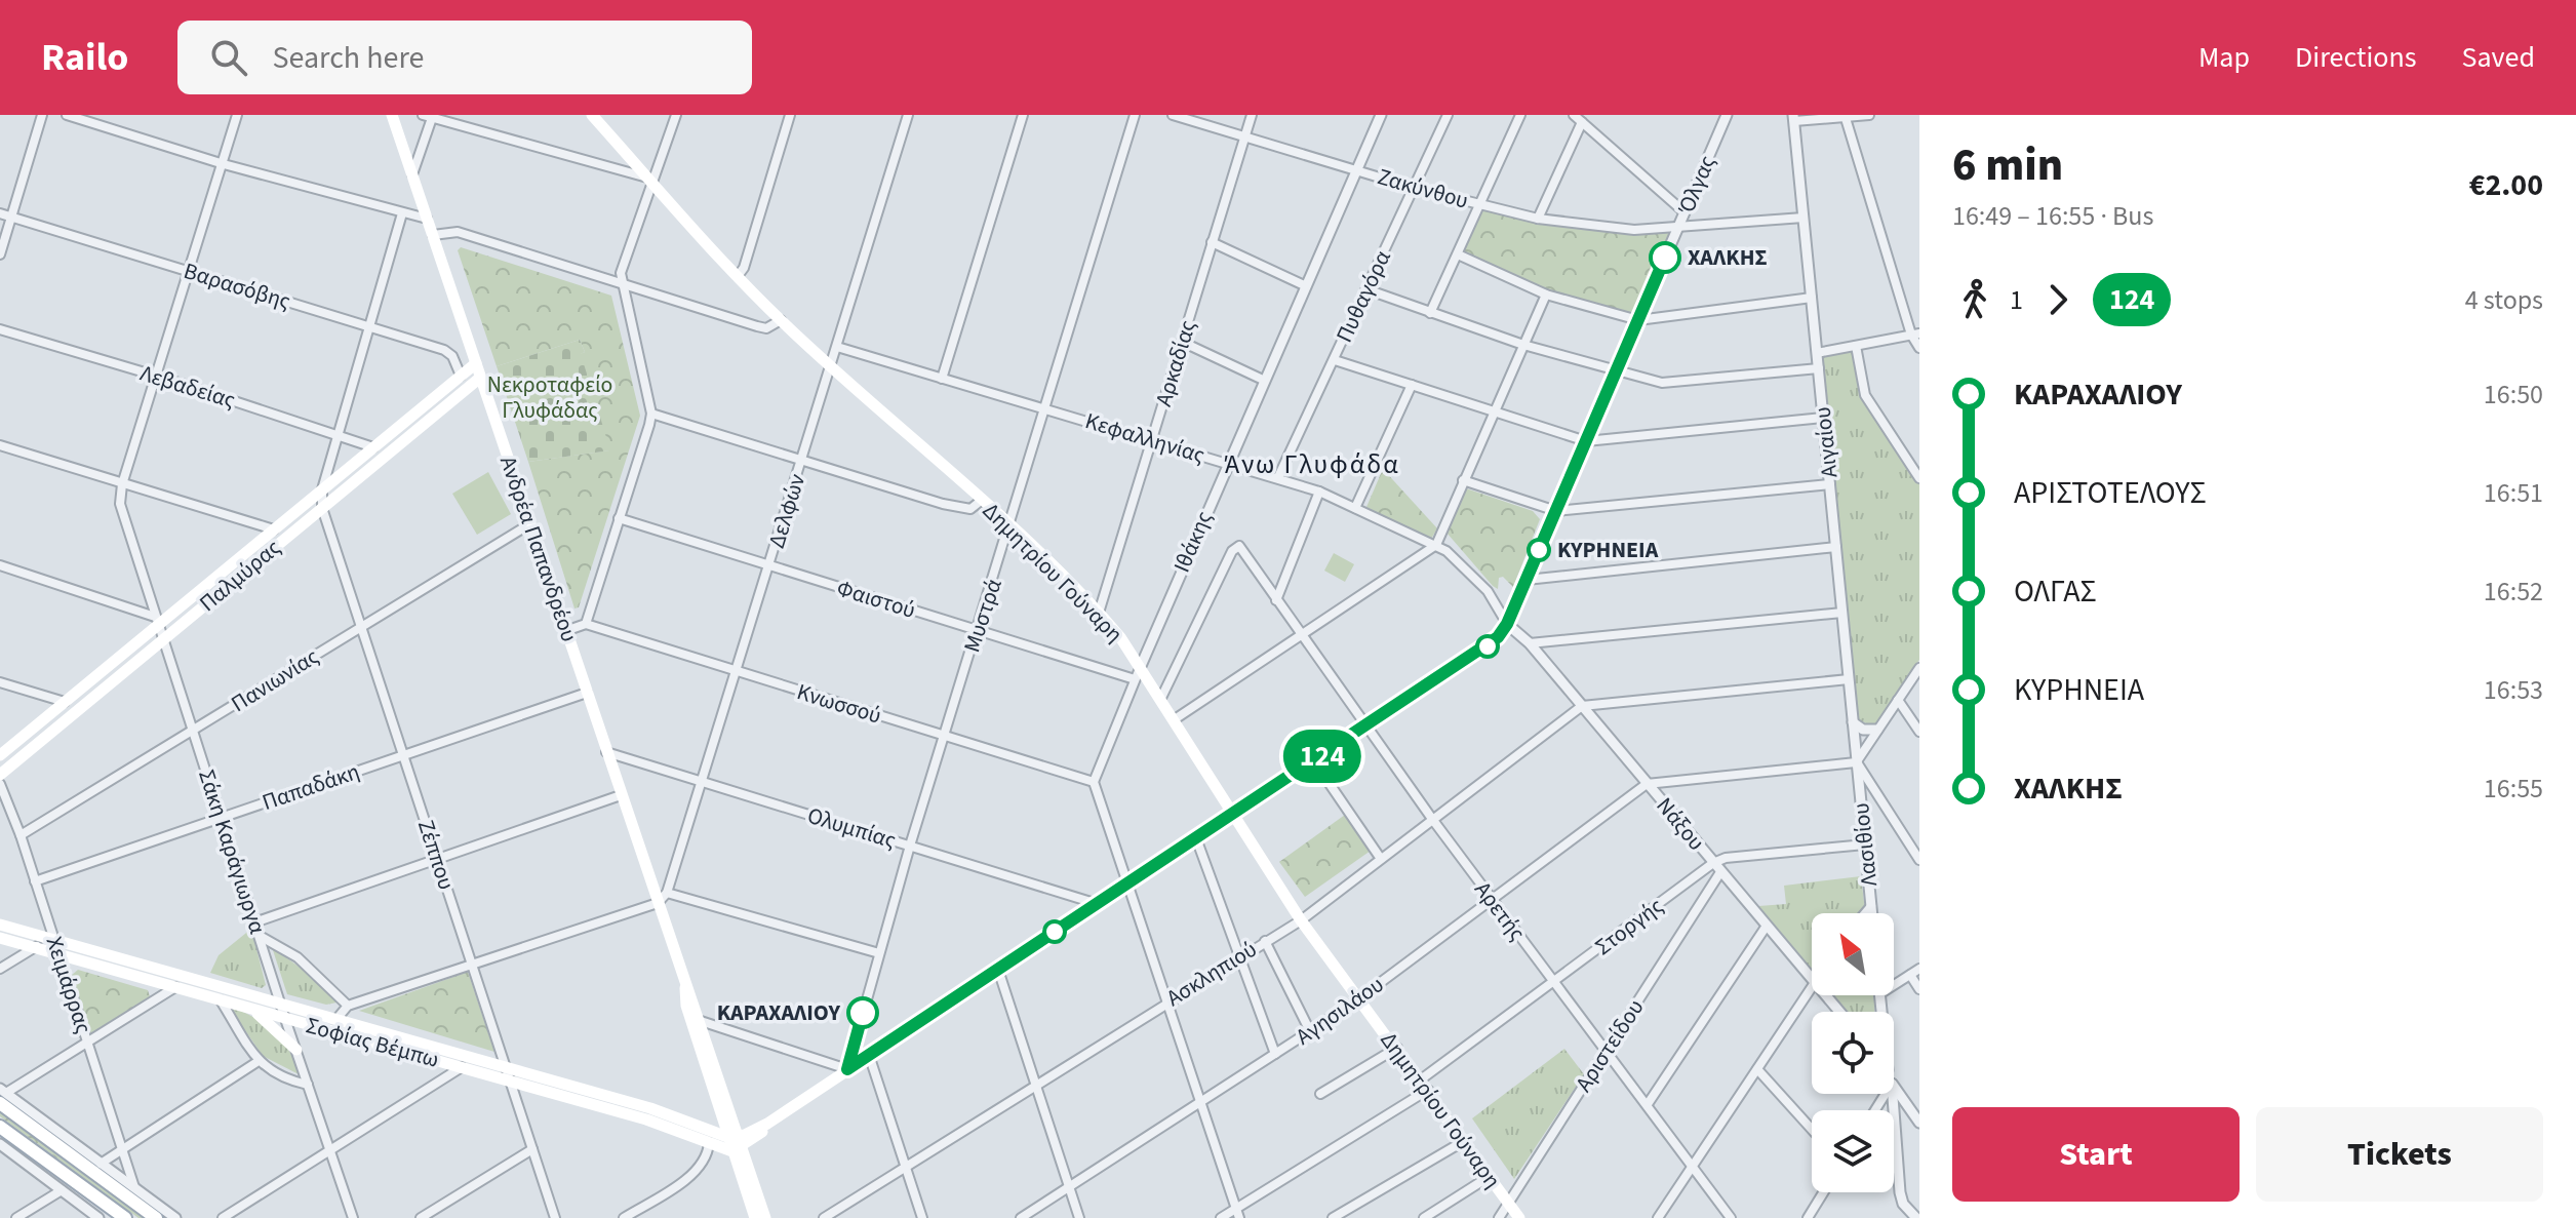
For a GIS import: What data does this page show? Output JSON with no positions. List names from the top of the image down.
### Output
{
  "streets": {
    "main road": [
      "Όλγας",
      "Ανδρέα Παπανδρέου",
      "Δημητρίου Γούναρη",
      "Παλμύρας",
      "Σοφίας Βέμπω"
    ],
    "street": [
      "Ζακύνθου",
      "Βαρασόβης",
      "Πυθαγόρα",
      "Αρκαδίας",
      "Λεβαδείας",
      "Κεφαλληνίας",
      "Αιγαίου",
      "Δελφών",
      "Ιθάκης",
      "Φαιστού",
      "Μυστρά",
      "Πανιωνίας",
      "Κνωσσού",
      "Παπαδάκη",
      "Νάξου",
      "Ολυμπίας",
      "Λασιθίου",
      "Σάκη Καράγιωργα",
      "Ζέππου",
      "Αρετής",
      "Στοργής",
      "Ασκληπιού",
      "Χειμάρρας",
      "Αγησιλάου",
      "Αριστείδου"
    ]
  },
  "crossings": [
    ["Όλγας", "Ζακύνθου"],
    ["Όλγας", "Κεφαλληνίας"],
    ["Όλγας", "Ανδρέα Παπανδρέου"],
    ["Όλγας", "Δημητρίου Γούναρη"],
    ["Όλγας", "Μυστρά"],
    ["Όλγας", "Νάξου"],
    ["Όλγας", "Ολυμπίας"],
    ["Όλγας", "Αρετής"],
    ["Όλγας", "Σοφίας Βέμπω"],
    ["Ζακύνθου", "Πυθαγόρα"],
    ["Ζακύνθου", "Αρκαδίας"],
    ["Ζακύνθου", "Αιγαίου"],
    ["Ζακύνθου", "Ιθάκης"],
    ["Βαρασόβης", "Παλμύρας"],
    ["Βαρασόβης", "Ζέππου"],
    ["Πυθαγόρα", "Κεφαλληνίας"],
    ["Αρκαδίας", "Κεφαλληνίας"],
    ["Αρκαδίας", "Δημητρίου Γούναρη"],
    ["Λεβαδείας", "Παλμύρας"],
    ["Λεβαδείας", "Ζέππου"],
    ["Κεφαλληνίας", "Δελφών"],
    ["Κεφαλληνίας", "Ιθάκης"],
    ["Κεφαλληνίας", "Μυστρά"],
    ["Κεφαλληνίας", "Νάξου"],
    ["Αιγαίου", "Λασιθίου"],
    ["Δελφών", "Ανδρέα Παπανδρέου"],
    ["Δελφών", "Δημητρίου Γούναρη"],
    ["Δελφών", "Φαιστού"],
    ["Δελφών", "Κνωσσού"],
    ["Δελφών", "Ολυμπίας"],
    ["Ιθάκης", "Δημητρίου Γούναρη"],
    ["Ιθάκης", "Φαιστού"],
    ["Ιθάκης", "Κνωσσού"],
    ["Ανδρέα Παπανδρέου", "Παλμύρας"],
    ["Ανδρέα Παπανδρέου", "Πανιωνίας"],
    ["Ανδρέα Παπανδρέου", "Παπαδάκη"],
    ["Ανδρέα Παπανδρέου", "Ολυμπίας"],
    ["Ανδρέα Παπανδρέου", "Σοφίας Βέμπω"],
    ["Δημητρίου Γούναρη", "Μυστρά"],
    ["Δημητρίου Γούναρη", "Αρετής"],
    ["Δημητρίου Γούναρη", "Στοργής"],
    ["Δημητρίου Γούναρη", "Ασκληπιού"],
    ["Δημητρίου Γούναρη", "Αγησιλάου"],
    ["Δημητρίου Γούναρη", "Αριστείδου"],
    ["Παλμύρας", "Σάκη Καράγιωργα"],
    ["Παλμύρας", "Ζέππου"],
    ["Φαιστού", "Μυστρά"],
    ["Μυστρά", "Κνωσσού"],
    ["Μυστρά", "Ολυμπίας"],
    ["Πανιωνίας", "Σάκη Καράγιωργα"],
    ["Πανιωνίας", "Ζέππου"],
    ["Πανιωνίας", "Χειμάρρας"],
    ["Παπαδάκη", "Σάκη Καράγιωργα"],
    ["Παπαδάκη", "Ζέππου"],
    ["Παπαδάκη", "Χειμάρρας"],
    ["Νάξου", "Στοργής"],
    ["Νάξου", "Ασκληπιού"],
    ["Νάξου", "Αγησιλάου"],
    ["Νάξου", "Αριστείδου"],
    ["Λασιθίου", "Στοργής"],
    ["Σάκη Καράγιωργα", "Σοφίας Βέμπω"],
    ["Ζέππου", "Σοφίας Βέμπω"],
    ["Αρετής", "Στοργής"],
    ["Αρετής", "Ασκληπιού"],
    ["Αρετής", "Αγησιλάου"],
    ["Αρετής", "Αριστείδου"],
    ["Στοργής", "Αριστείδου"],
    ["Χειμάρρας", "Σοφίας Βέμπω"]
  ],
  "districts": ["Άνω Γλυφάδα"],
  "parks": ["Νεκροταφείο Γλυφάδας"],
  "places": ["ΧΑΛΚΗΣ", "ΚΥΡΗΝΕΙΑ", "ΚΑΡΑΧΑΛΙΟΥ"],
  "lines": ["bus line 124"],
  "north": "top left",
  "page": {
    "header": "Railo",
    "search": "Search here",
    "nav": ["Map", "Directions", "Saved"],
    "on_map": "124",
    "heading": ["6 min", "16:49 – 16:55 · Bus", "€2.00"],
    "legs": ["1", "124", "4 stops"],
    "list": [
      {
        "name": "ΚΑΡΑΧΑΛΙΟΥ",
        "value": "16:50"
      },
      {
        "name": "ΑΡΙΣΤΟΤΕΛΟΥΣ",
        "value": "16:51"
      },
      {
        "name": "ΟΛΓΑΣ",
        "value": "16:52"
      },
      {
        "name": "ΚΥΡΗΝΕΙΑ",
        "value": "16:53"
      },
      {
        "name": "ΧΑΛΚΗΣ",
        "value": "16:55"
      }
    ],
    "buttons": ["Start", "Tickets"]
  }
}
